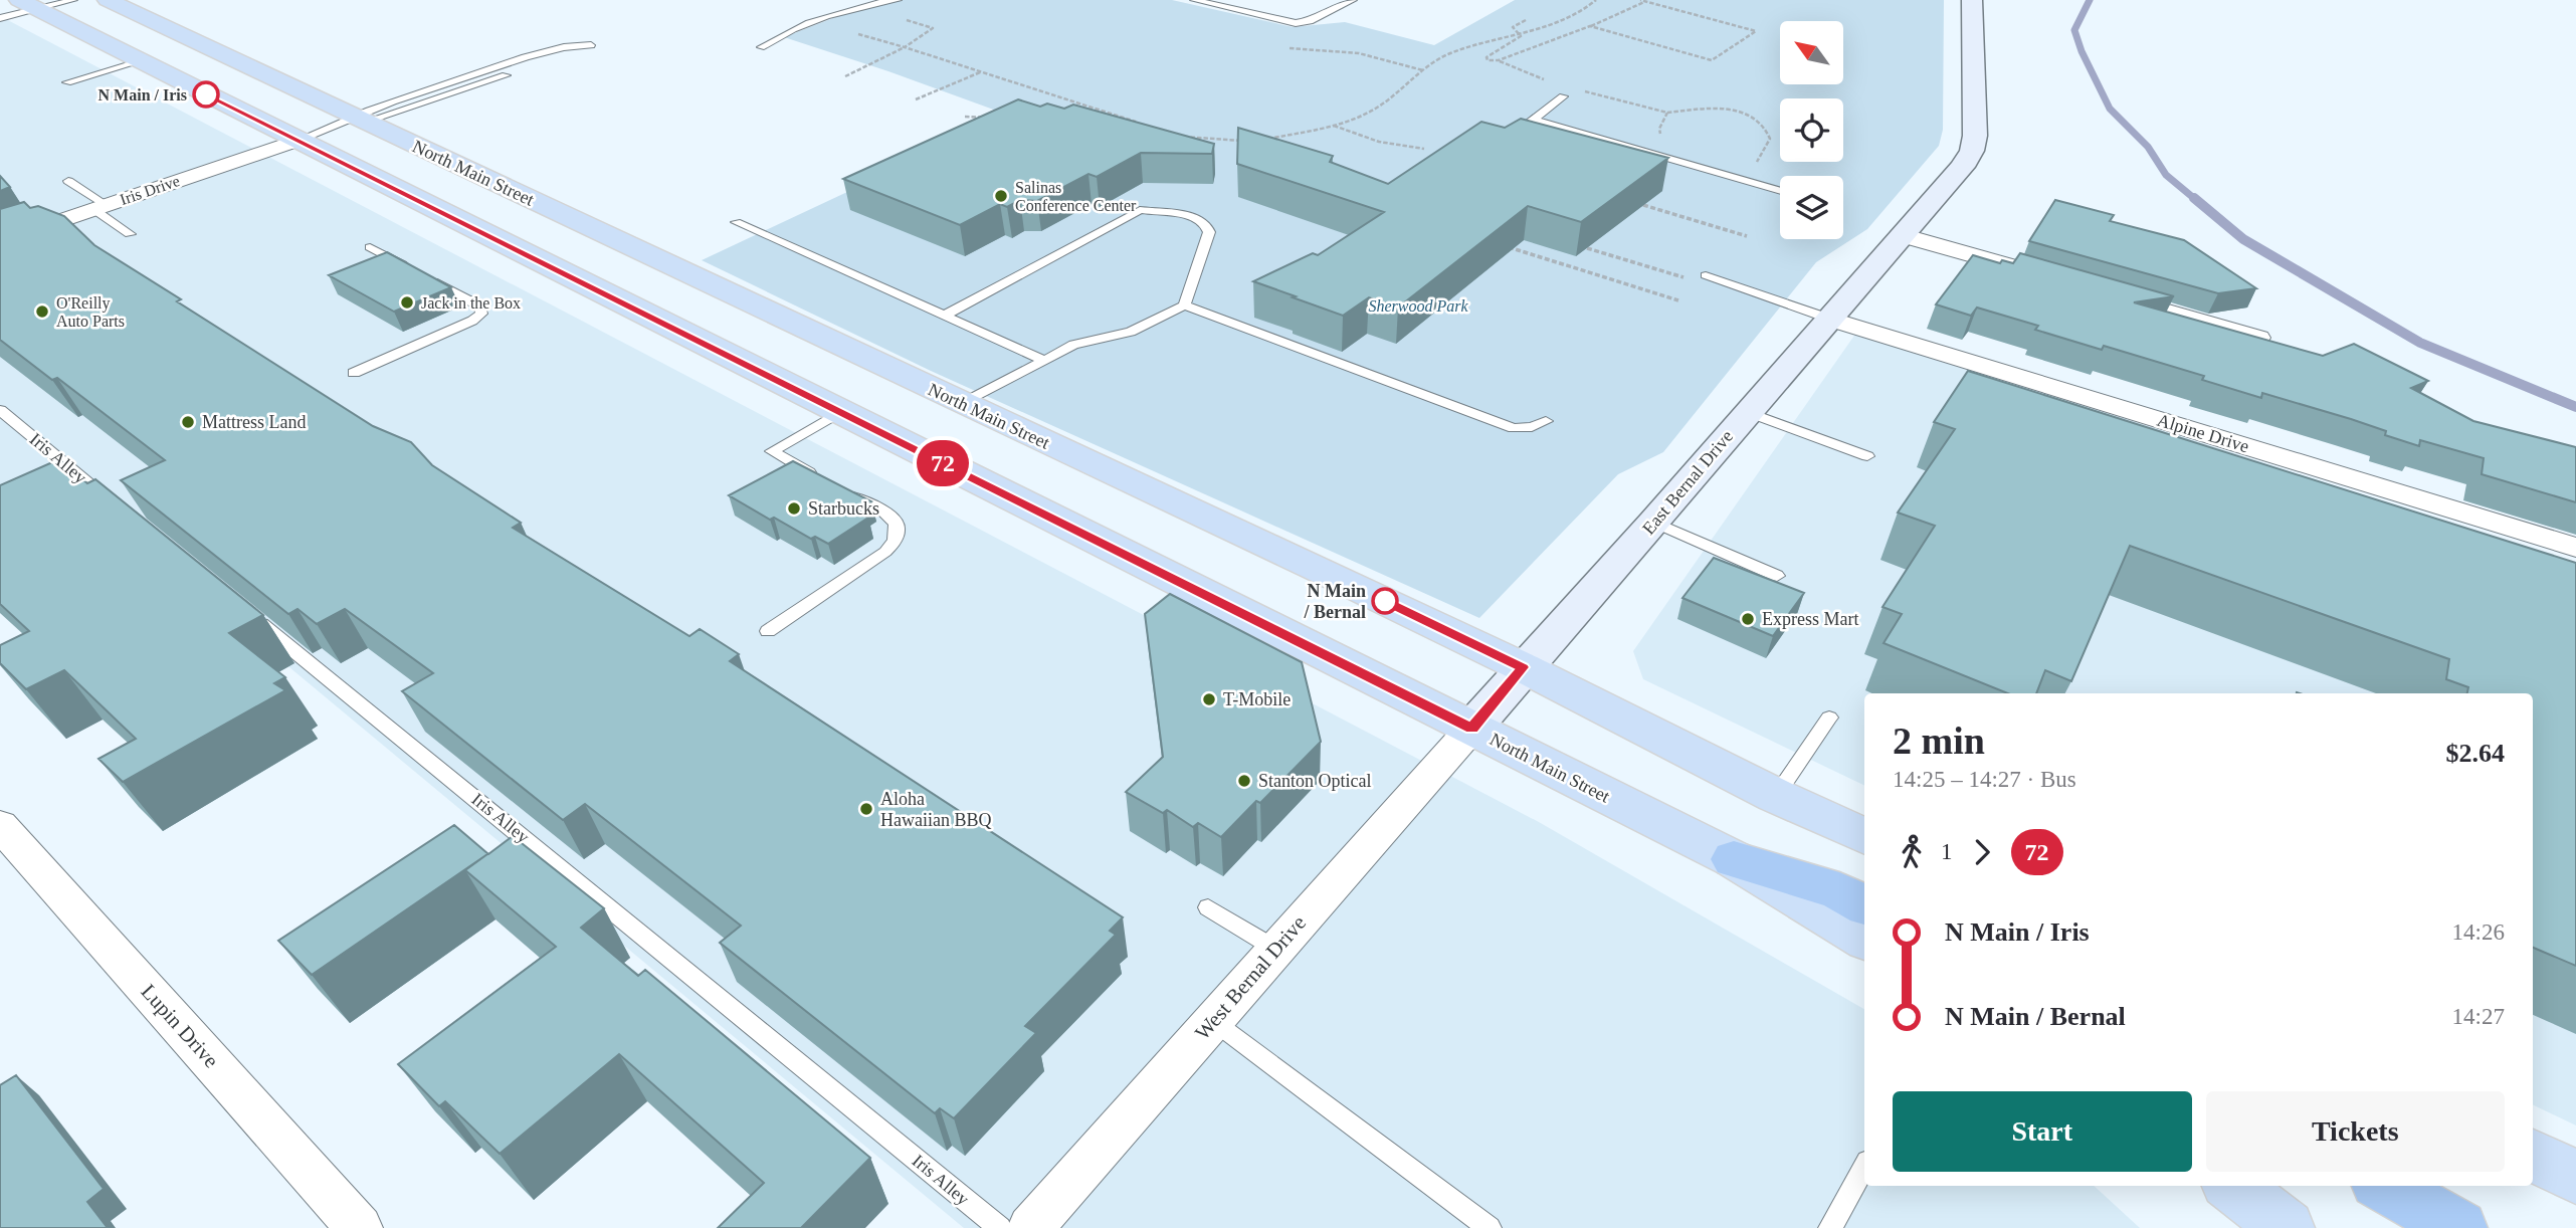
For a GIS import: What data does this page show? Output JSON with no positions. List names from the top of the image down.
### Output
{
  "streets": {
    "main road": ["North Main Street", "East Bernal Drive"],
    "street": [
      "Iris Drive",
      "Alpine Drive",
      "West Bernal Drive",
      "Lupin Drive"
    ],
    "lane": ["Iris Alley"]
  },
  "crossings": [
    ["North Main Street", "Iris Drive"],
    ["North Main Street", "East Bernal Drive"],
    ["North Main Street", "West Bernal Drive"],
    ["Alpine Drive", "East Bernal Drive"],
    ["East Bernal Drive", "West Bernal Drive"]
  ],
  "parks": ["Sherwood Park"],
  "places": [
    "N Main / Iris",
    "Salinas Conference Center",
    "Jack in the Box",
    "O'Reilly Auto Parts",
    "Mattress Land",
    "Starbucks",
    "N Main / Bernal",
    "Express Mart",
    "T-Mobile",
    "Stanton Optical",
    "Aloha Hawaiian BBQ"
  ],
  "lines": ["bus line 72"],
  "north": "top left",
  "page": {
    "on_map": "72",
    "heading": ["2 min", "14:25 – 14:27 · Bus", "$2.64"],
    "legs": ["1", "72"],
    "list": [
      {
        "name": "N Main / Iris",
        "value": "14:26"
      },
      {
        "name": "N Main / Bernal",
        "value": "14:27"
      }
    ],
    "buttons": ["Start", "Tickets"]
  }
}
